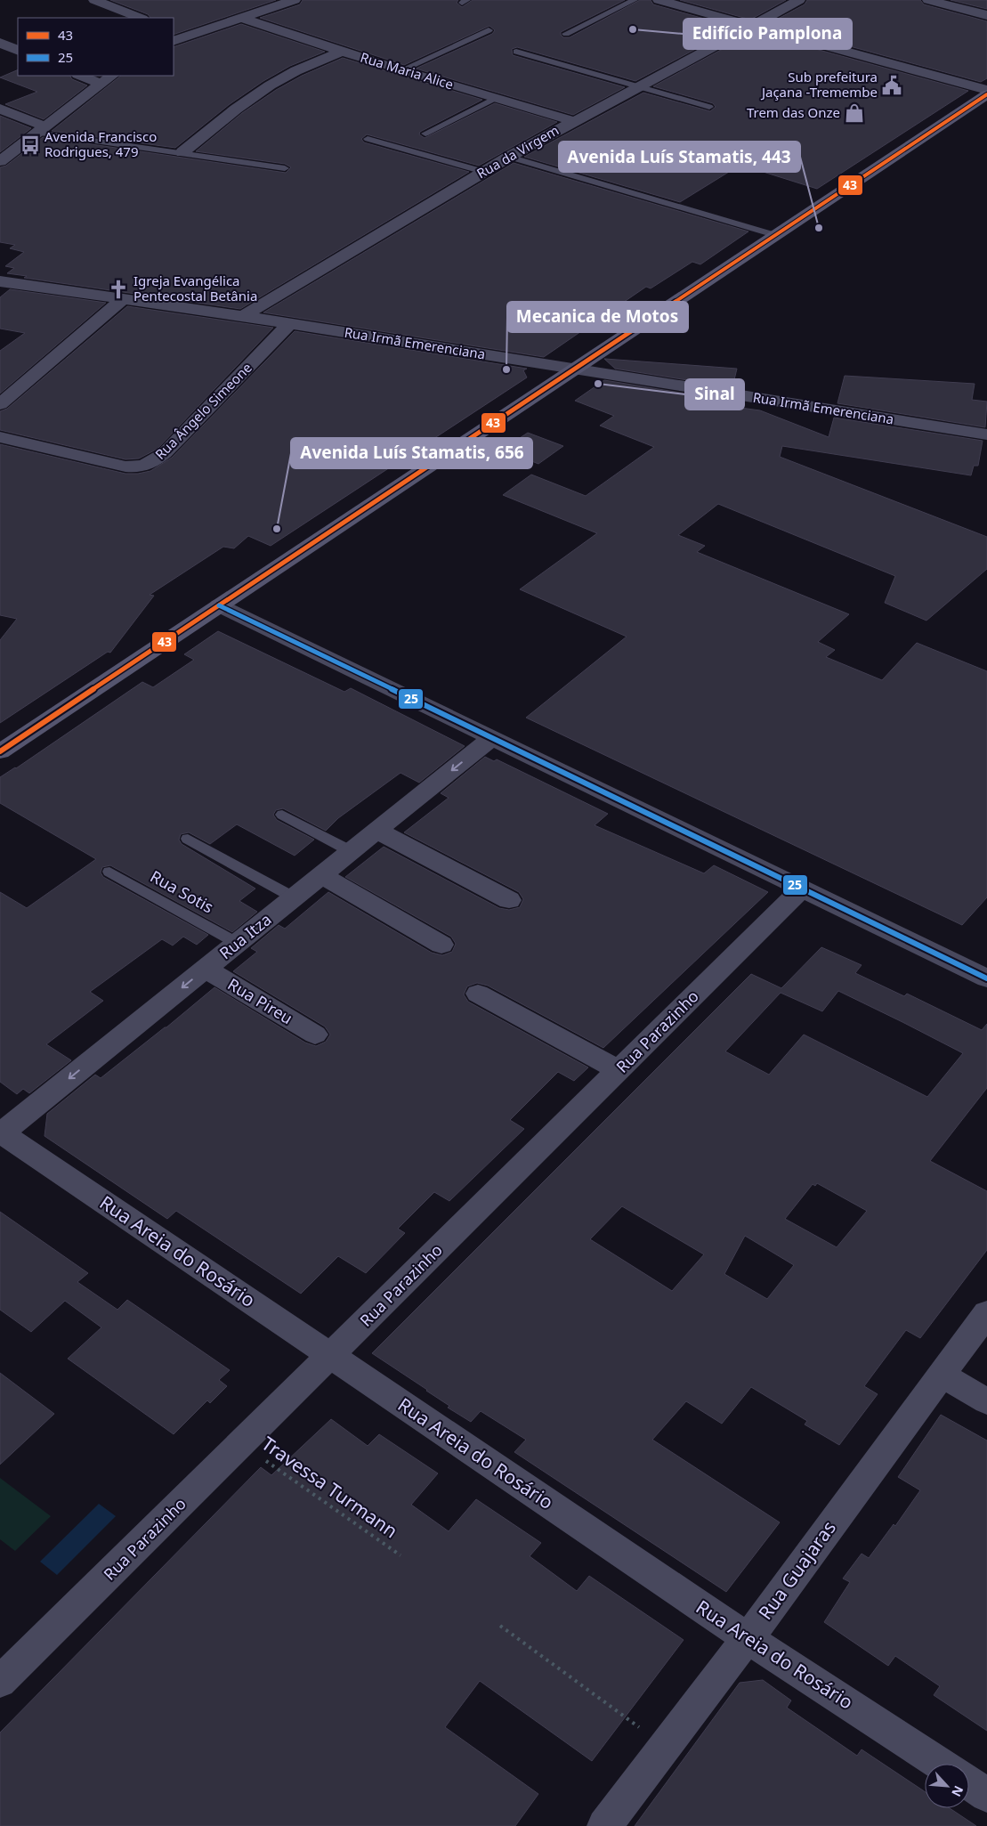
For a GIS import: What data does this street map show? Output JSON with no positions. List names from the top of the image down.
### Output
{
  "streets": {
    "street": [
      "Rua Maria Alice",
      "Rua da Virgem",
      "Rua Irmã Emerenciana",
      "Rua Ângelo Simeone",
      "Rua Itza",
      "Rua Pireu",
      "Rua Parazinho",
      "Rua Areia do Rosário",
      "Rua Guajaras"
    ],
    "lane": ["Rua Sotis"],
    "path": ["Travessa Turmann"]
  },
  "crossings": [
    ["Rua Maria Alice", "Rua da Virgem"],
    ["Rua da Virgem", "Rua Irmã Emerenciana"],
    ["Rua Irmã Emerenciana", "Rua Ângelo Simeone"],
    ["Rua Sotis", "Rua Itza"],
    ["Rua Itza", "Rua Pireu"],
    ["Rua Itza", "Rua Areia do Rosário"],
    ["Rua Parazinho", "Rua Areia do Rosário"],
    ["Rua Parazinho", "Travessa Turmann"],
    ["Rua Areia do Rosário", "Rua Guajaras"]
  ],
  "one_way": ["Rua Itza"],
  "places": {
    "other": [
      "Edifício Pamplona",
      "Avenida Luís Stamatis, 443",
      "Mecanica de Motos",
      "Sinal",
      "Avenida Luís Stamatis, 656"
    ],
    "public building": ["Sub prefeitura Jaçana -Tremembe"],
    "shop": ["Trem das Onze"],
    "bus stop": ["Avenida Francisco Rodrigues, 479"],
    "church": ["Igreja Evangélica Pentecostal Betânia"]
  },
  "lines": ["transit line 43", "transit line 25"],
  "legend": ["43", "25"],
  "north": "bottom right"
}
